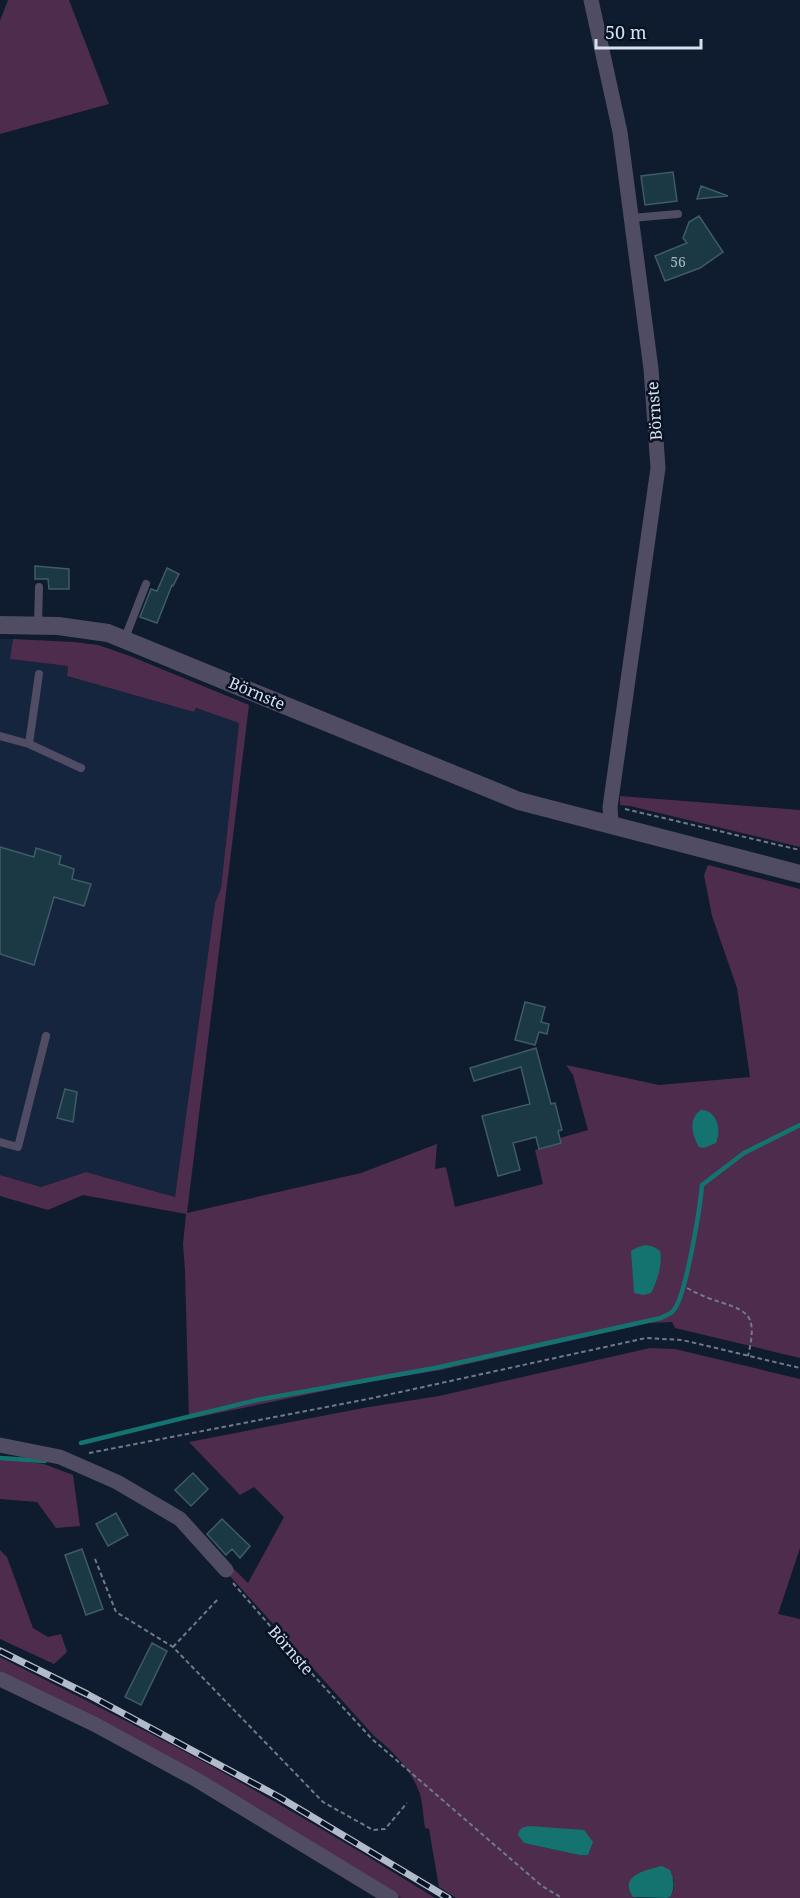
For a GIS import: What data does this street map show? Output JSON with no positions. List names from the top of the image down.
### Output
{
  "streets": {
    "street": ["Börnste"]
  },
  "house_numbers": ["56"],
  "scale_bar": "50 m"
}
